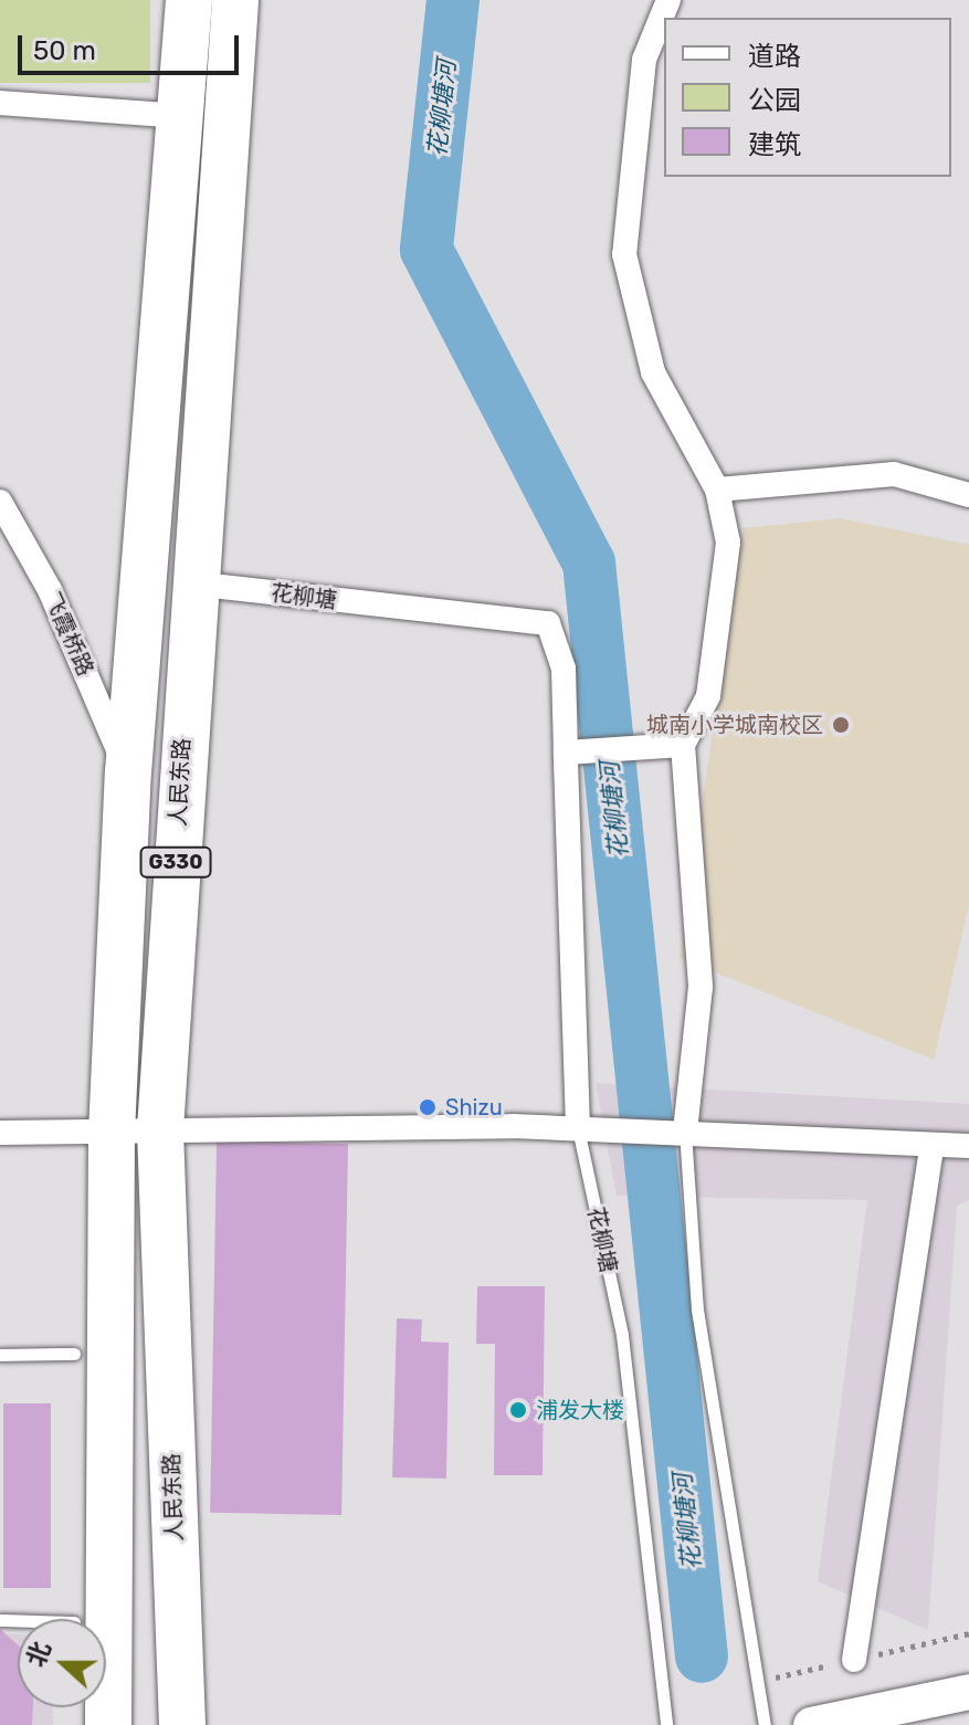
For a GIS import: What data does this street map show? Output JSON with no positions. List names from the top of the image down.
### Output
{
  "streets": {
    "highway": ["人民东路", "G330"],
    "street": ["花柳塘", "飞霞桥路"]
  },
  "crossings": [
    ["花柳塘", "人民东路"],
    ["飞霞桥路", "G330"]
  ],
  "water": ["花柳塘河"],
  "places": ["城南小学城南校区", "Shizu", "浦发大楼"],
  "legend": ["道路", "公园", "建筑"],
  "scale_bar": "50 m",
  "north": "left"
}
